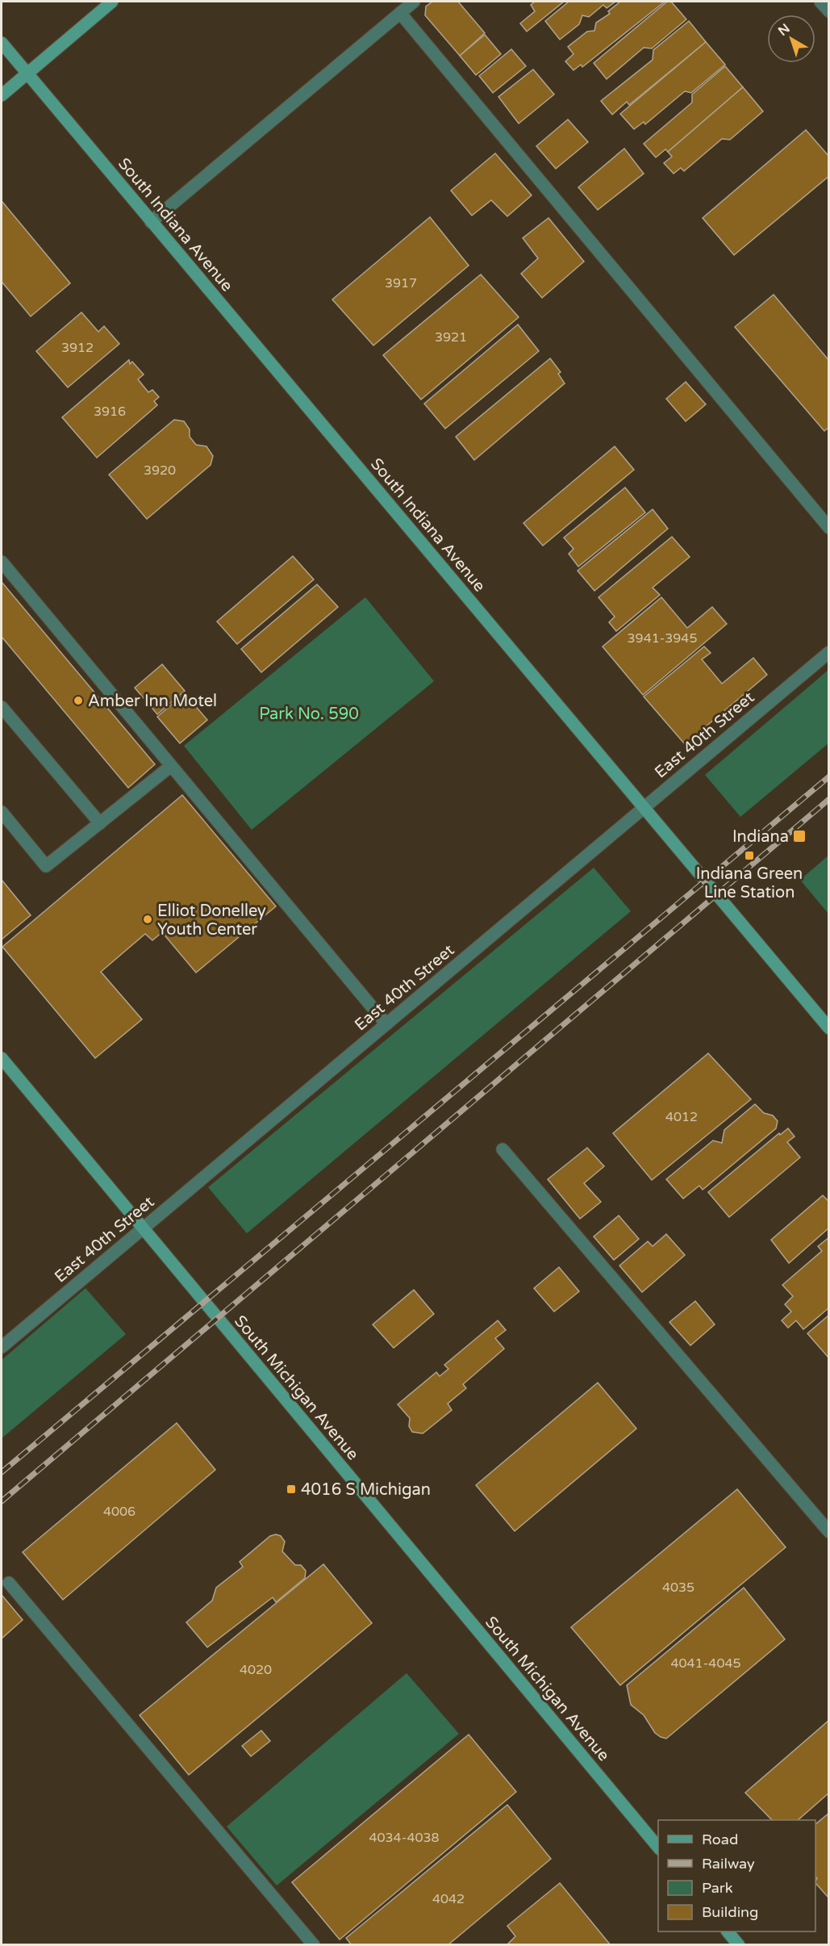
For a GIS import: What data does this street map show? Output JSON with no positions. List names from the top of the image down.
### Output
{
  "streets": {
    "street": ["South Indiana Avenue", "East 40th Street", "South Michigan Avenue"]
  },
  "crossings": [
    ["South Indiana Avenue", "East 40th Street"],
    ["East 40th Street", "South Michigan Avenue"]
  ],
  "parks": ["Park No. 590"],
  "places": {
    "other": ["Amber Inn Motel", "Elliot Donelley Youth Center"],
    "transit": ["Indiana", "Indiana Green Line Station", "4016 S Michigan"]
  },
  "house_numbers": [
    "3917",
    "3921",
    "3912",
    "3916",
    "3920",
    "3941-3945",
    "4012",
    "4006",
    "4035",
    "4041-4045",
    "4020",
    "4034-4038",
    "4042"
  ],
  "legend": [
    "Road",
    "Railway",
    "Park",
    "Building"
  ],
  "north": "top left"
}
